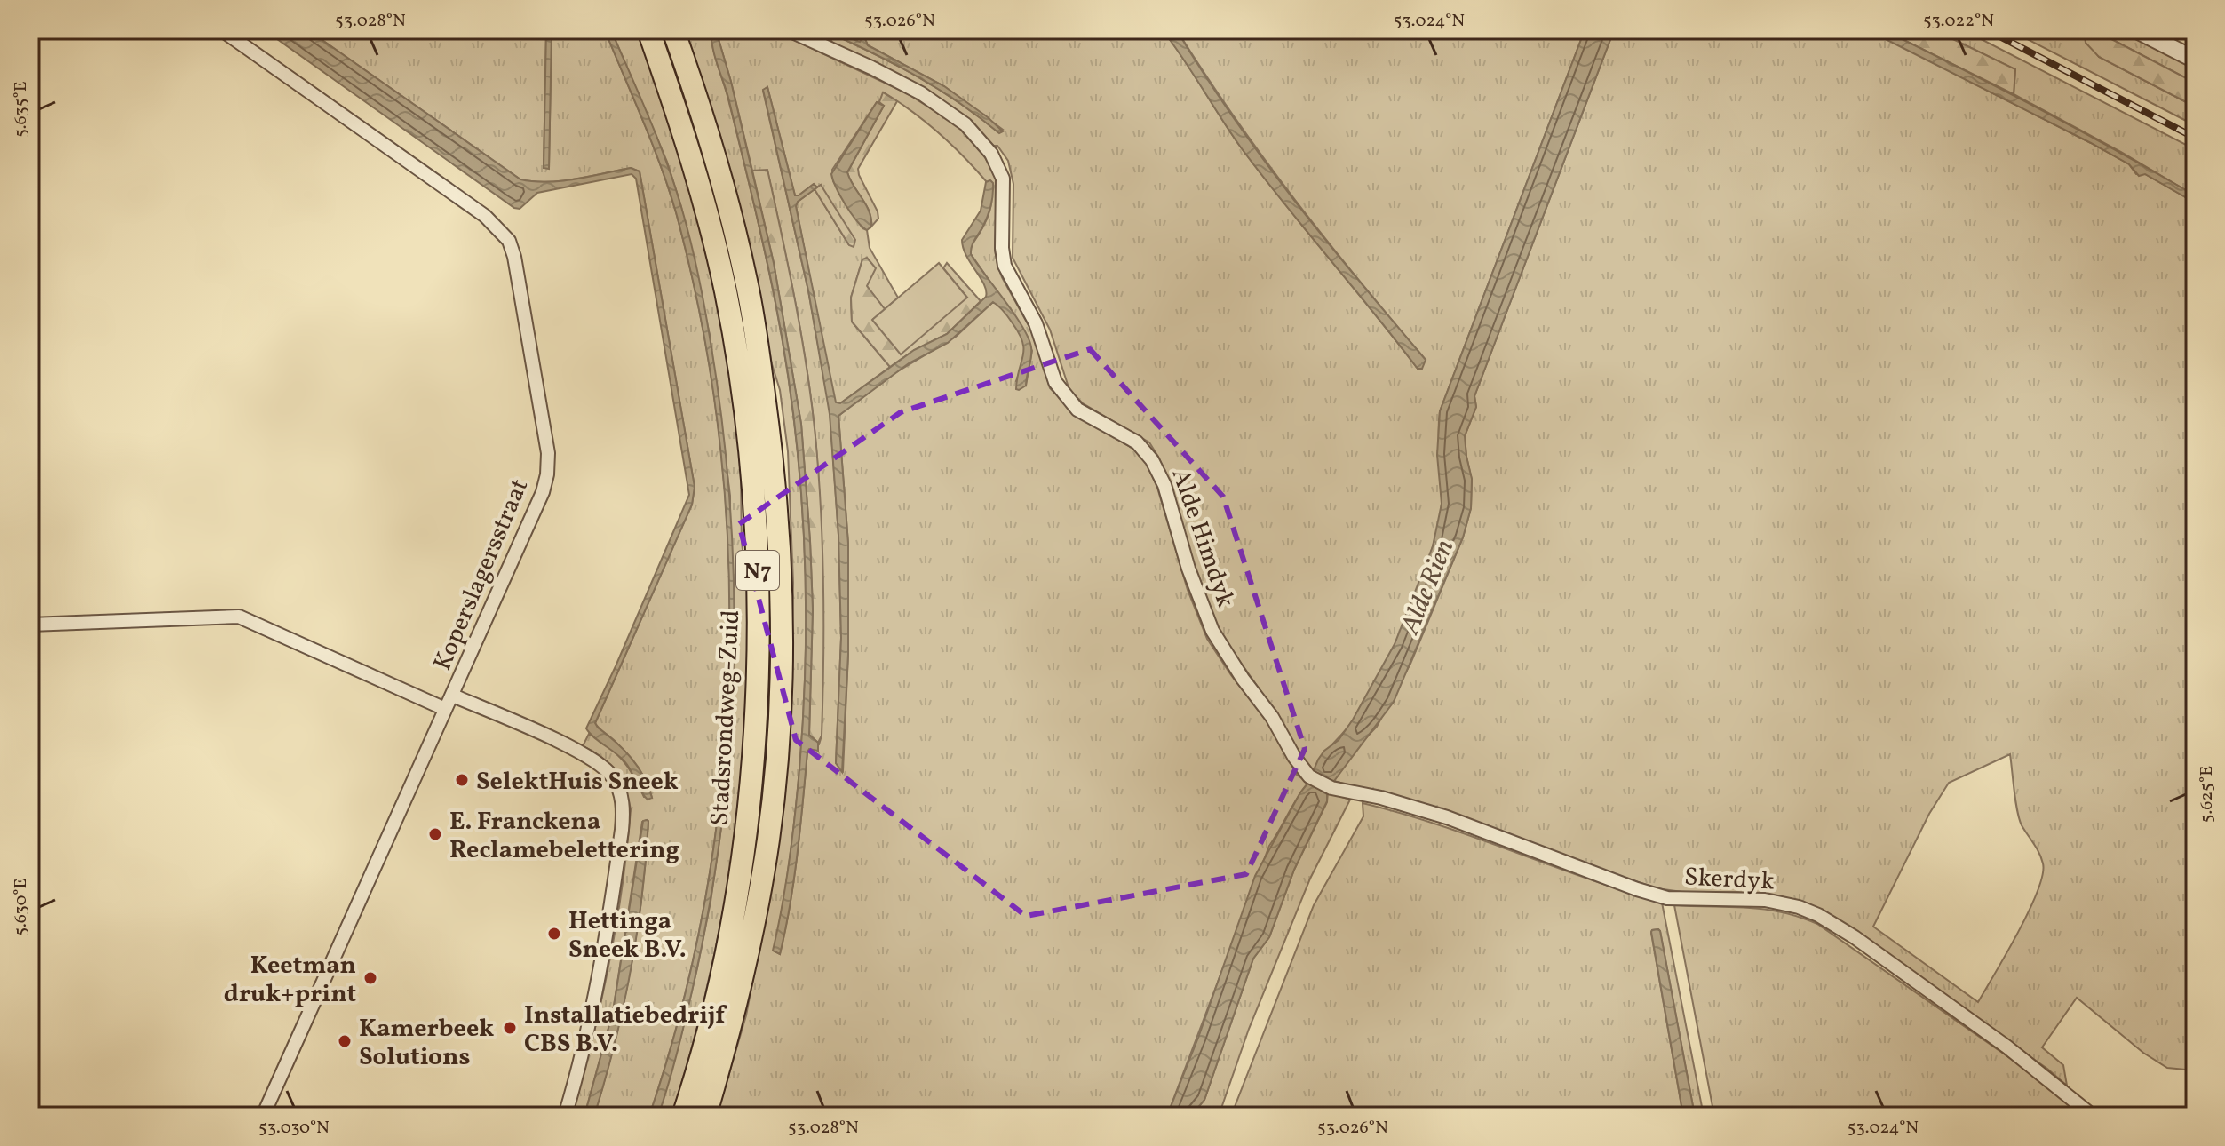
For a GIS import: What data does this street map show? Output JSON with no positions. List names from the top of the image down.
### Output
{
  "streets": {
    "highway": ["N7", "Stadsrondweg-Zuid"],
    "street": ["Alde Himdyk", "Koperslagersstraat", "Skerdyk"]
  },
  "crossings": [
    ["Alde Himdyk", "Skerdyk"]
  ],
  "water": ["Alde Rien"],
  "places": [
    "SelektHuis Sneek",
    "E. Franckena Reclamebelettering",
    "Hettinga Sneek B.V.",
    "Keetman druk+print",
    "Installatiebedrijf CBS B.V.",
    "Kamerbeek Solutions"
  ],
  "coordinates": [
    "53.028°N",
    "53.026°N",
    "53.024°N",
    "53.022°N",
    "5.635°E",
    "5.625°E",
    "5.630°E",
    "53.030°N"
  ]
}
